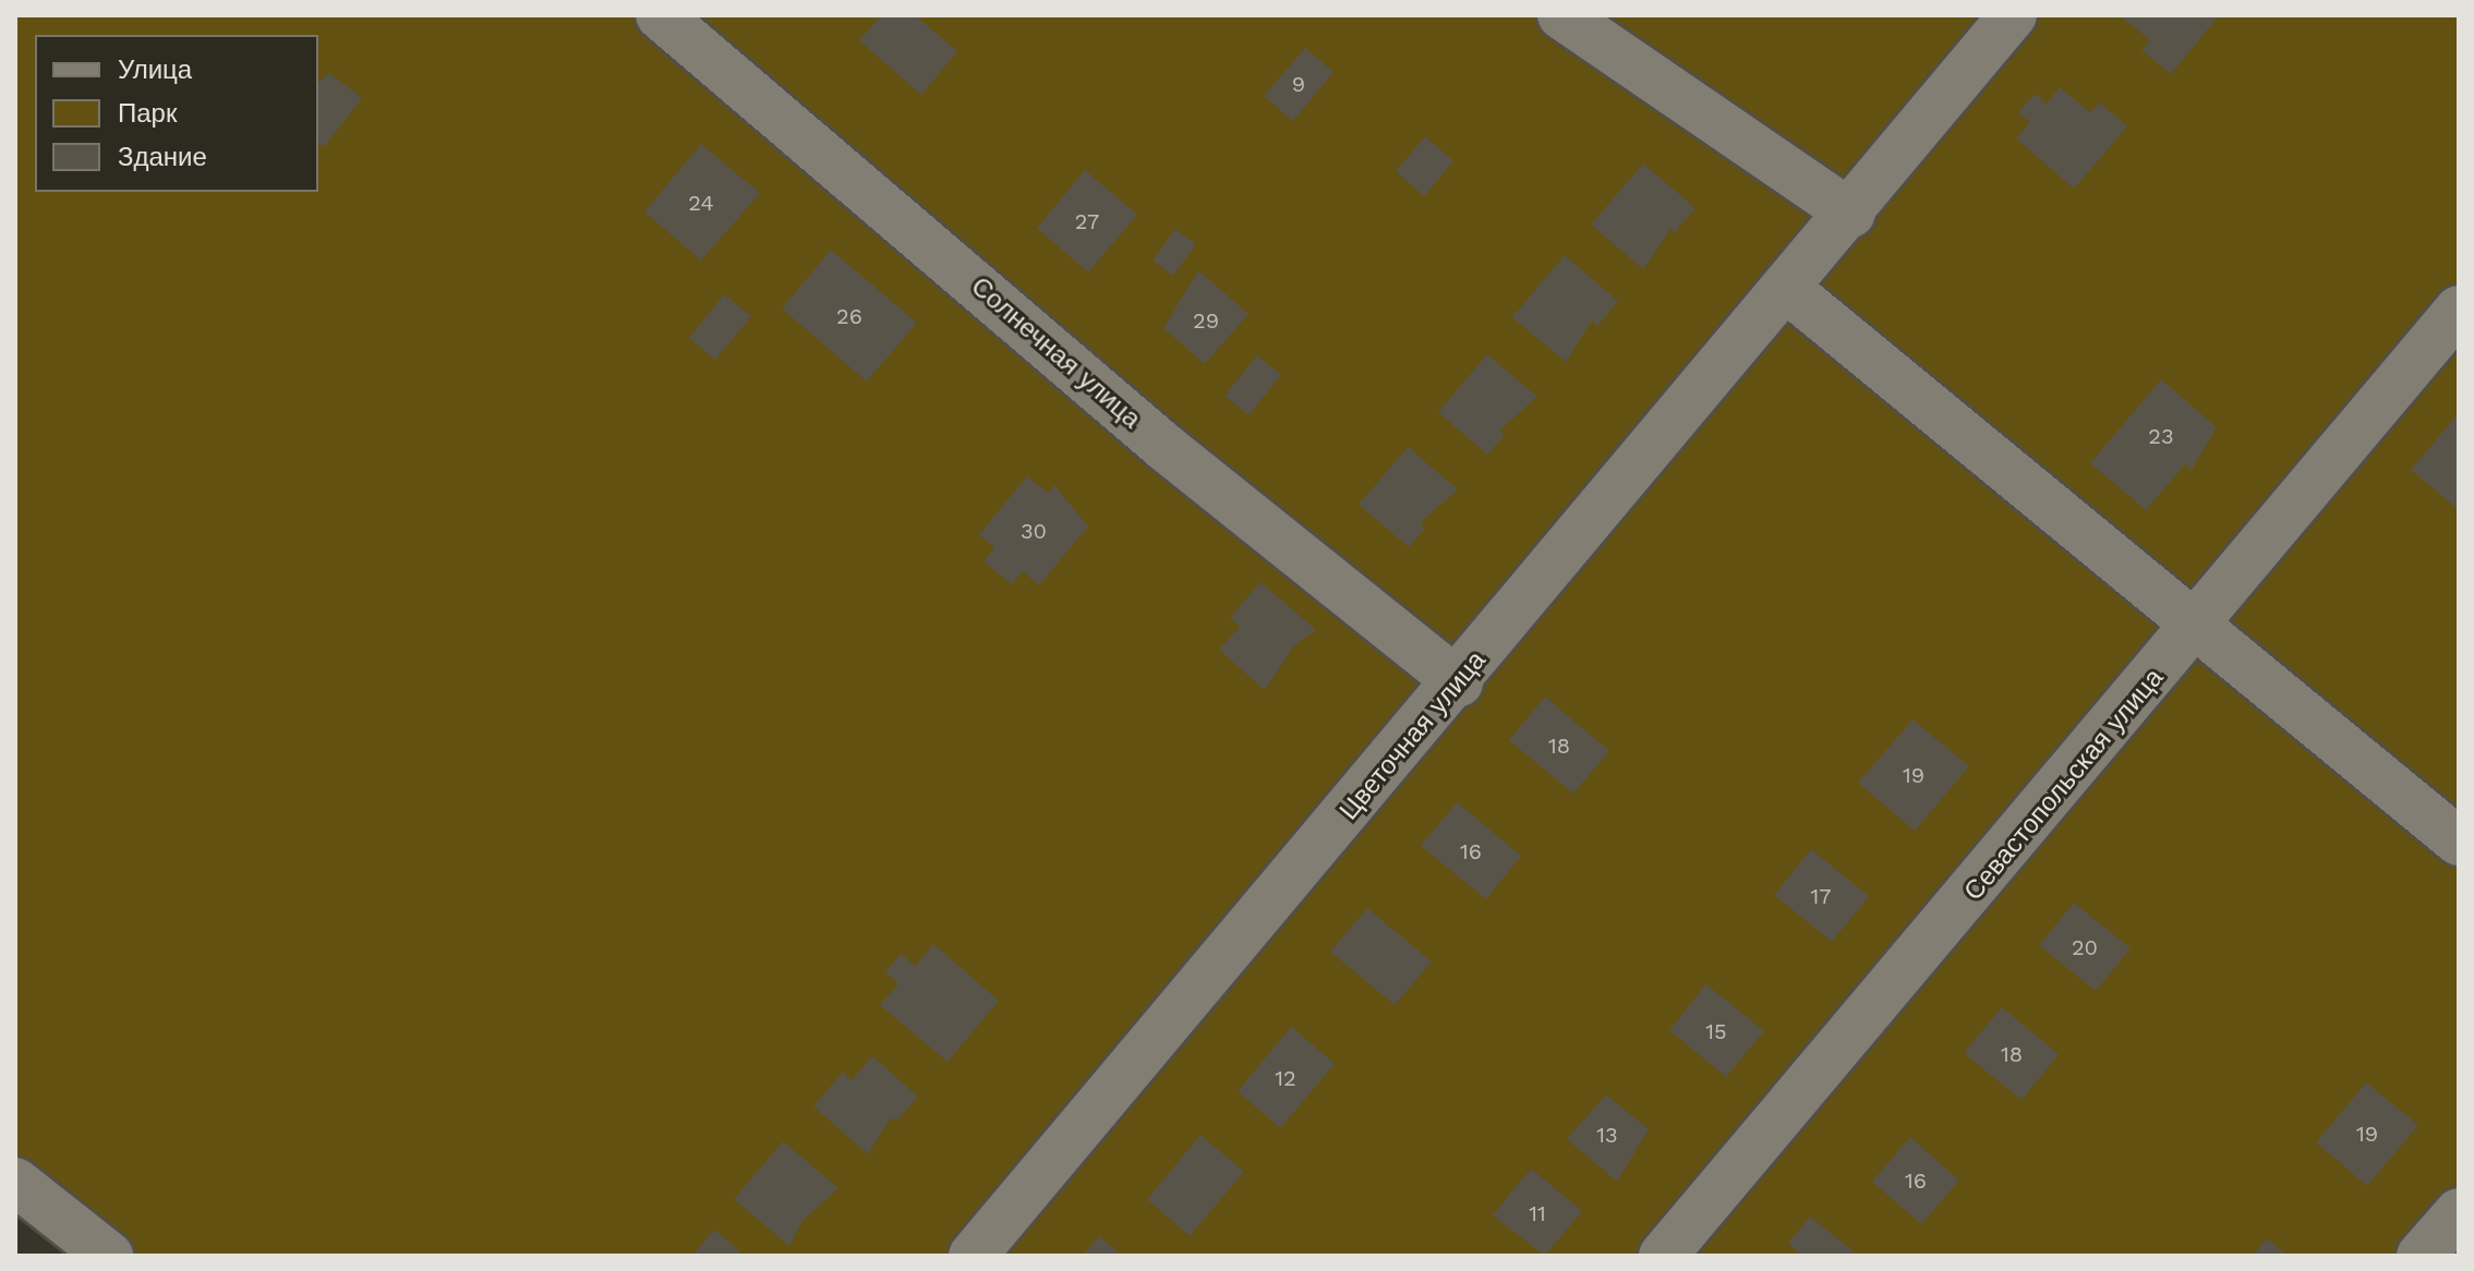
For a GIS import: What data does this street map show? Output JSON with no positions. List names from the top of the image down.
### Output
{
  "streets": {
    "street": ["Солнечная улица", "Цветочная улица", "Севастопольская улица"]
  },
  "crossings": [
    ["Солнечная улица", "Цветочная улица"]
  ],
  "house_numbers": [
    "9",
    "24",
    "27",
    "26",
    "29",
    "23",
    "30",
    "18",
    "19",
    "16",
    "17",
    "20",
    "15",
    "18",
    "12",
    "19",
    "13",
    "16",
    "11"
  ],
  "legend": ["Улица", "Парк", "Здание"]
}
